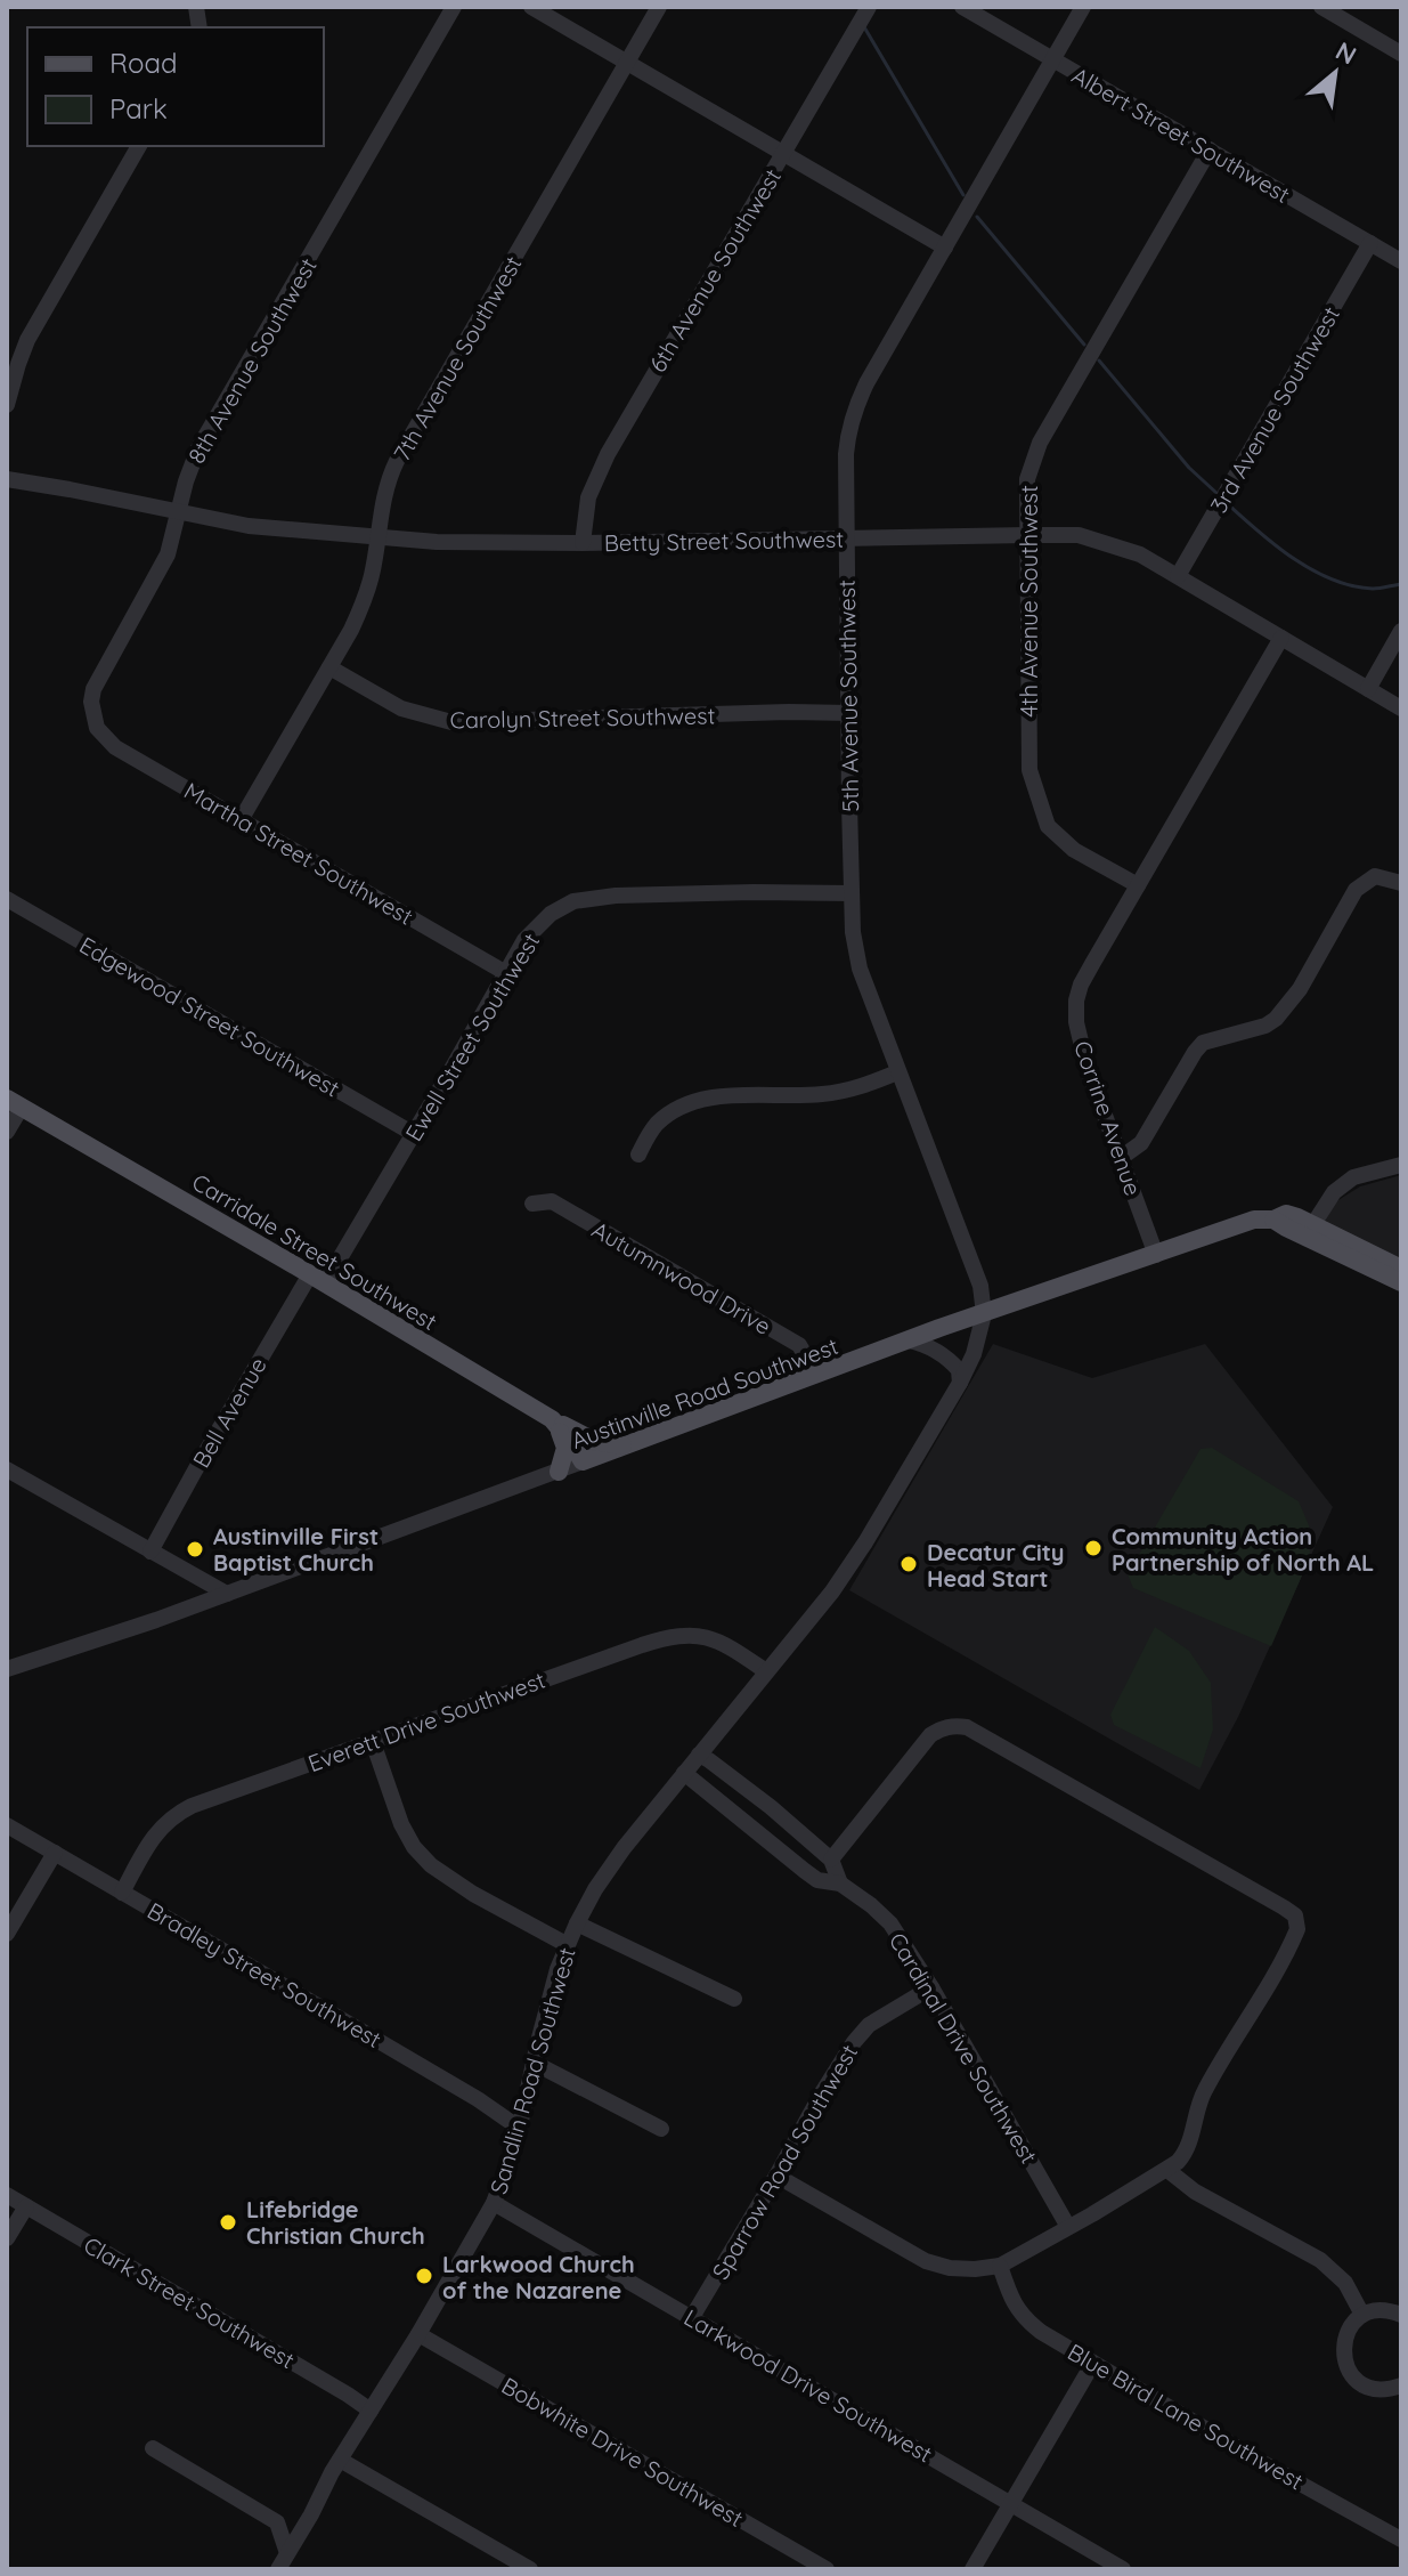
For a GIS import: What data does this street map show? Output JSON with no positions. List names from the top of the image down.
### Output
{
  "streets": {
    "main road": ["Carridale Street Southwest", "Austinville Road Southwest"],
    "street": [
      "Albert Street Southwest",
      "6th Avenue Southwest",
      "7th Avenue Southwest",
      "8th Avenue Southwest",
      "3rd Avenue Southwest",
      "Betty Street Southwest",
      "4th Avenue Southwest",
      "5th Avenue Southwest",
      "Carolyn Street Southwest",
      "Martha Street Southwest",
      "Edgewood Street Southwest",
      "Ewell Street Southwest",
      "Corrine Avenue",
      "Autumnwood Drive",
      "Bell Avenue",
      "Everett Drive Southwest",
      "Bradley Street Southwest",
      "Cardinal Drive Southwest",
      "Sandlin Road Southwest",
      "Sparrow Road Southwest",
      "Clark Street Southwest",
      "Larkwood Drive Southwest",
      "Blue Bird Lane Southwest",
      "Bobwhite Drive Southwest"
    ]
  },
  "crossings": [
    ["Albert Street Southwest", "3rd Avenue Southwest"],
    ["Albert Street Southwest", "4th Avenue Southwest"],
    ["Albert Street Southwest", "5th Avenue Southwest"],
    ["6th Avenue Southwest", "Betty Street Southwest"],
    ["7th Avenue Southwest", "Betty Street Southwest"],
    ["7th Avenue Southwest", "Carolyn Street Southwest"],
    ["7th Avenue Southwest", "Martha Street Southwest"],
    ["8th Avenue Southwest", "Betty Street Southwest"],
    ["8th Avenue Southwest", "Martha Street Southwest"],
    ["3rd Avenue Southwest", "Betty Street Southwest"],
    ["Betty Street Southwest", "4th Avenue Southwest"],
    ["Betty Street Southwest", "5th Avenue Southwest"],
    ["Betty Street Southwest", "Corrine Avenue"],
    ["4th Avenue Southwest", "Corrine Avenue"],
    ["5th Avenue Southwest", "Carolyn Street Southwest"],
    ["5th Avenue Southwest", "Ewell Street Southwest"],
    ["5th Avenue Southwest", "Austinville Road Southwest"],
    ["5th Avenue Southwest", "Sandlin Road Southwest"],
    ["Martha Street Southwest", "Ewell Street Southwest"],
    ["Edgewood Street Southwest", "Ewell Street Southwest"],
    ["Ewell Street Southwest", "Carridale Street Southwest"],
    ["Ewell Street Southwest", "Bell Avenue"],
    ["Corrine Avenue", "Austinville Road Southwest"],
    ["Carridale Street Southwest", "Austinville Road Southwest"],
    ["Carridale Street Southwest", "Bell Avenue"],
    ["Autumnwood Drive", "Austinville Road Southwest"],
    ["Austinville Road Southwest", "Sandlin Road Southwest"],
    ["Everett Drive Southwest", "Bradley Street Southwest"],
    ["Everett Drive Southwest", "Sandlin Road Southwest"],
    ["Bradley Street Southwest", "Sandlin Road Southwest"],
    ["Cardinal Drive Southwest", "Sandlin Road Southwest"],
    ["Cardinal Drive Southwest", "Sparrow Road Southwest"],
    ["Sandlin Road Southwest", "Clark Street Southwest"],
    ["Sandlin Road Southwest", "Larkwood Drive Southwest"],
    ["Sandlin Road Southwest", "Bobwhite Drive Southwest"],
    ["Sparrow Road Southwest", "Larkwood Drive Southwest"]
  ],
  "places": [
    "Community Action Partnership of North AL",
    "Austinville First Baptist Church",
    "Decatur City Head Start",
    "Lifebridge Christian Church",
    "Larkwood Church of the Nazarene"
  ],
  "legend": ["Road", "Park"],
  "north": "top right"
}
